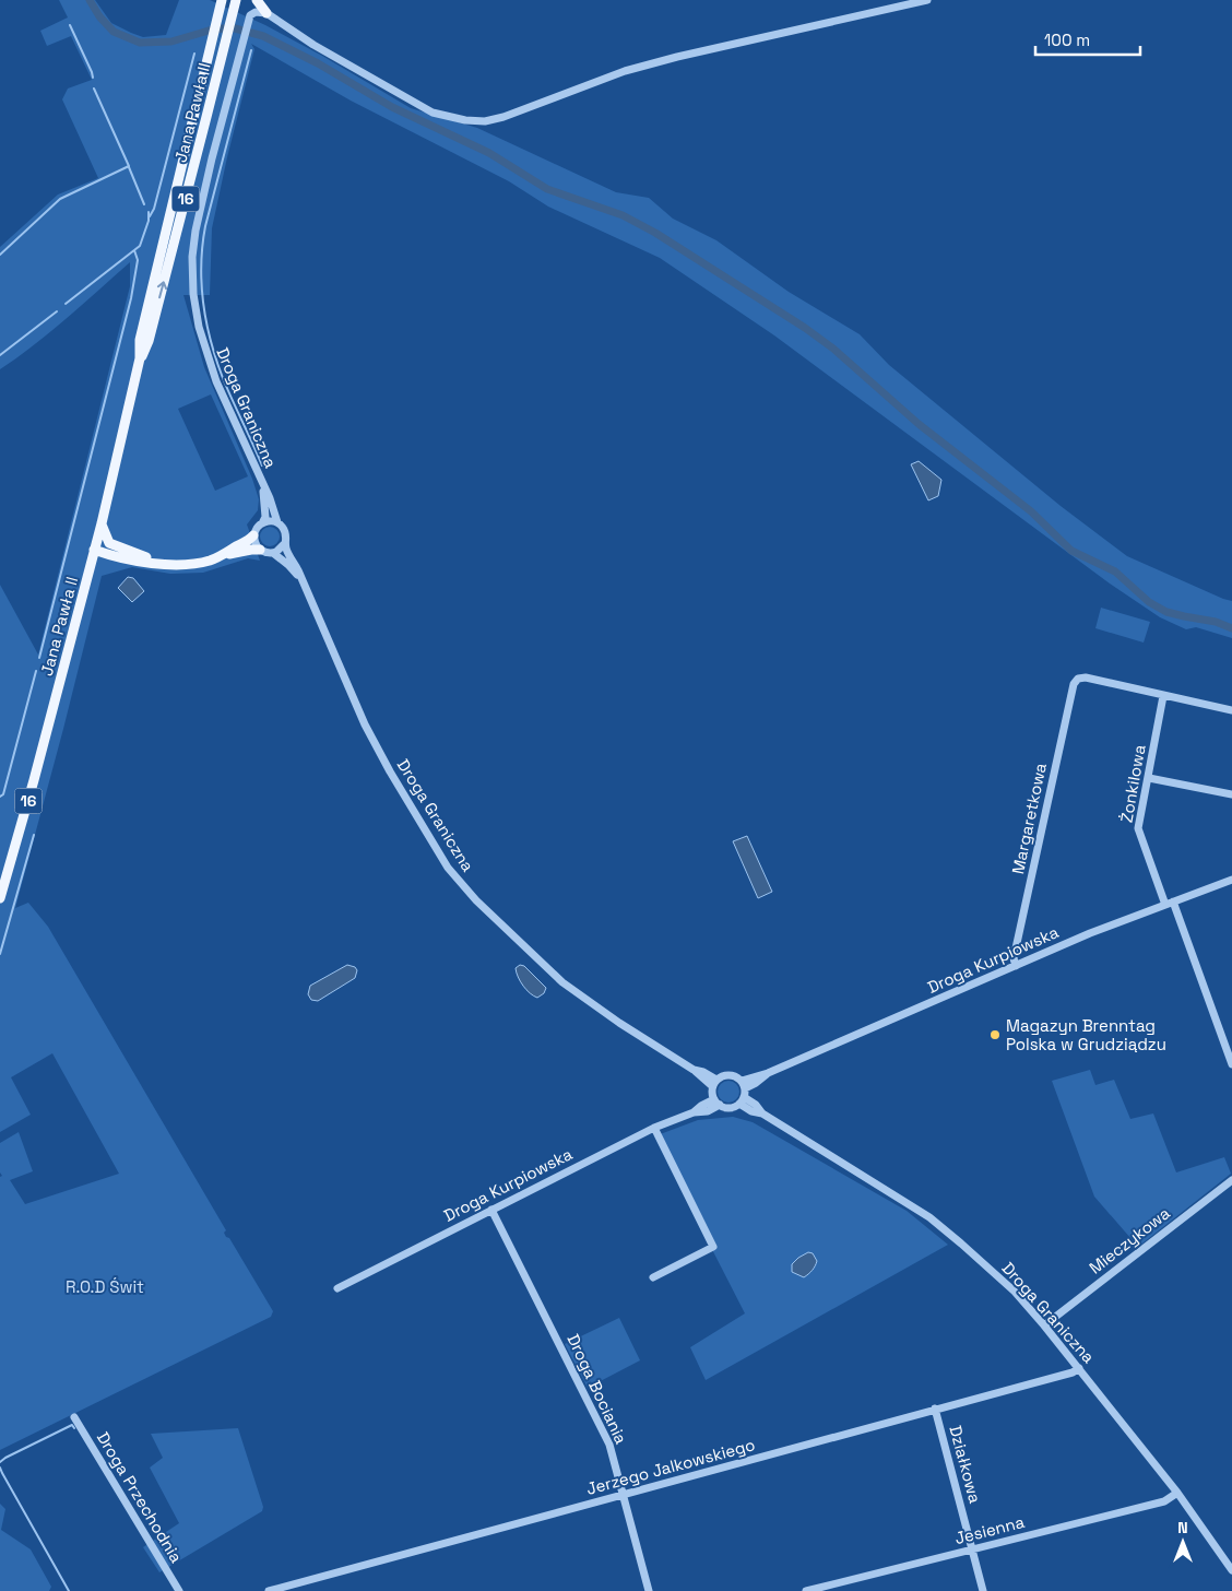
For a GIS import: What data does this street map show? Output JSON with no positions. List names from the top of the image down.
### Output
{
  "streets": {
    "main road": ["Jana Pawła II", "16"],
    "street": [
      "Droga Graniczna",
      "Żonkilowa",
      "Margaretkowa",
      "Droga Kurpiowska",
      "Mieczykowa",
      "Droga Bociania",
      "Działkowa",
      "Jerzego Jalkowskiego",
      "Droga Przechodnia",
      "Jesienna"
    ]
  },
  "crossings": [
    ["Droga Graniczna", "Droga Kurpiowska"],
    ["Droga Graniczna", "Mieczykowa"],
    ["Droga Graniczna", "Jerzego Jalkowskiego"],
    ["Droga Graniczna", "Jesienna"],
    ["Żonkilowa", "Margaretkowa"],
    ["Żonkilowa", "Droga Kurpiowska"],
    ["Margaretkowa", "Droga Kurpiowska"],
    ["Droga Kurpiowska", "Droga Bociania"],
    ["Droga Bociania", "Jerzego Jalkowskiego"],
    ["Działkowa", "Jerzego Jalkowskiego"],
    ["Działkowa", "Jesienna"]
  ],
  "parks": ["R.O.D Świt"],
  "places": ["Magazyn Brenntag Polska w Grudziądzu"],
  "scale_bar": "100 m",
  "north": "top"
}
